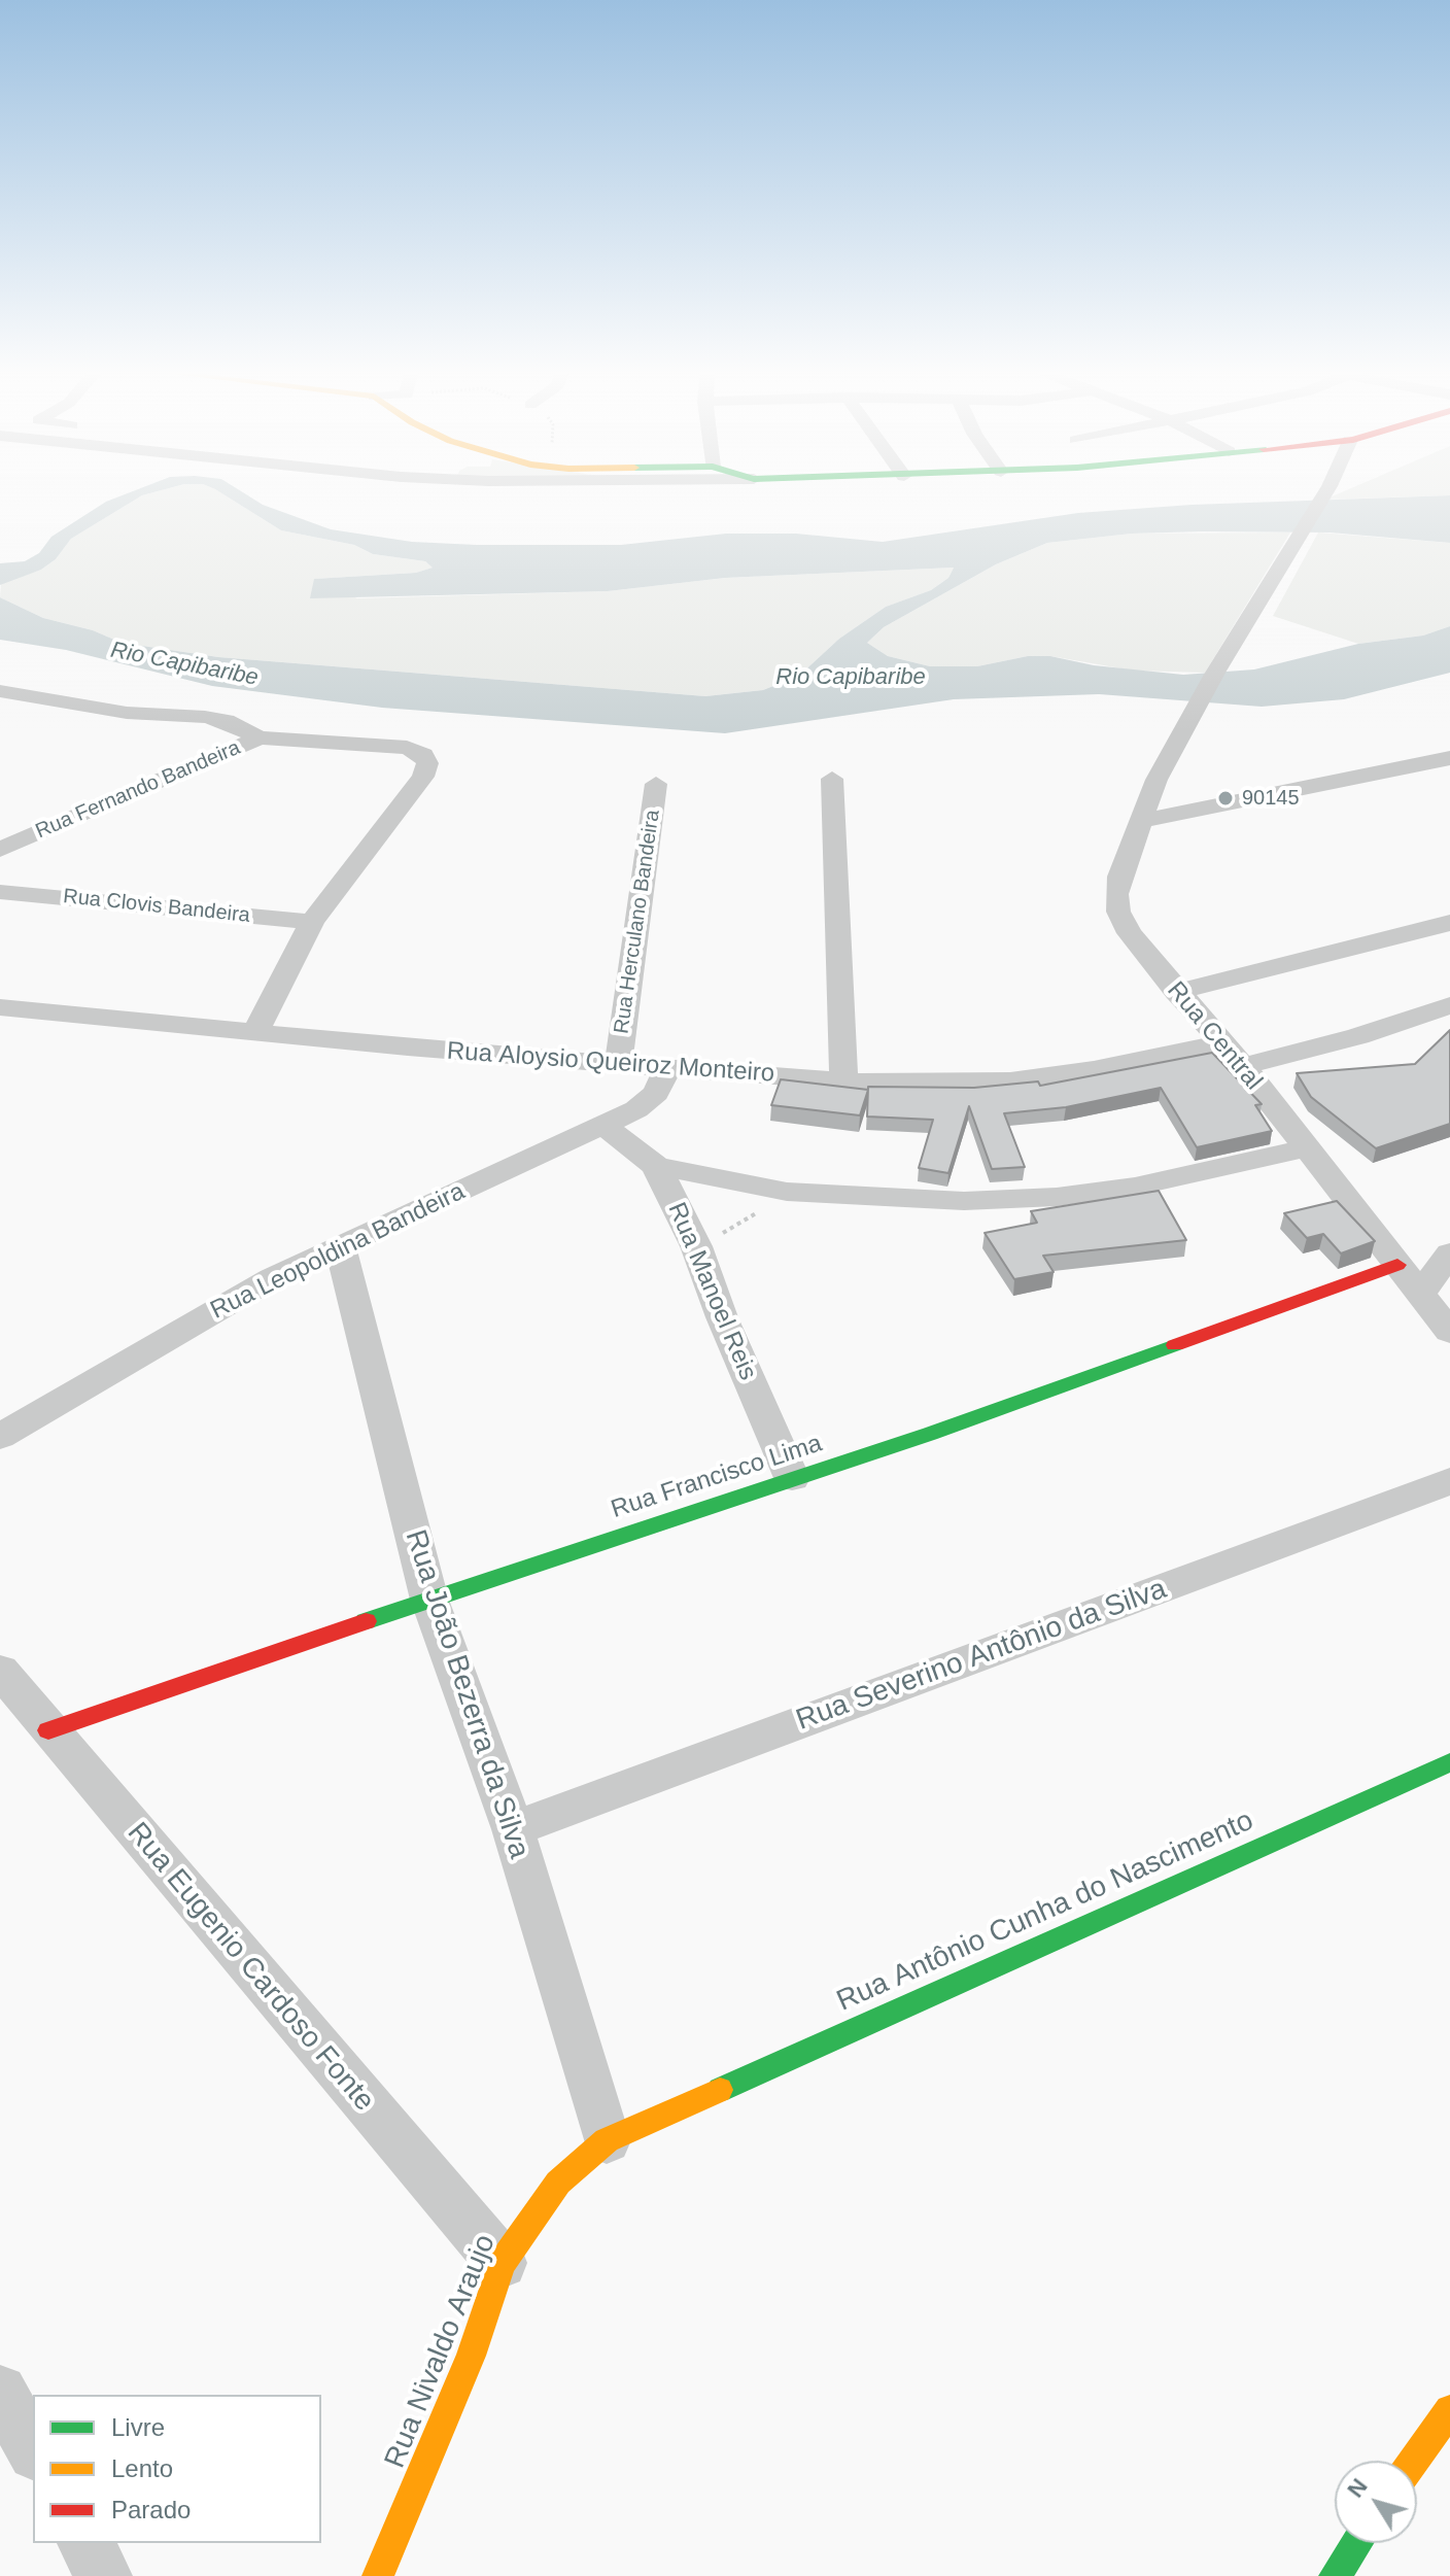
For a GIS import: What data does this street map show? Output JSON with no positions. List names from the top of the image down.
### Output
{
  "streets": {
    "main road": ["Rua Francisco Lima", "Rua Antônio Cunha do Nascimento", "Rua Nivaldo Araujo"],
    "street": [
      "Rua Fernando Bandeira",
      "Rua Clovis Bandeira",
      "Rua Herculano Bandeira",
      "Rua Central",
      "Rua Aloysio Queiroz Monteiro",
      "Rua Leopoldina Bandeira",
      "Rua Manoel Reis",
      "Rua Severino Antônio da Silva",
      "Rua João Bezerra da Silva",
      "Rua Eugenio Cardoso Fonte"
    ]
  },
  "crossings": [
    ["Rua Herculano Bandeira", "Rua Aloysio Queiroz Monteiro"],
    ["Rua Central", "Rua Aloysio Queiroz Monteiro"],
    ["Rua Central", "Rua Francisco Lima"],
    ["Rua Aloysio Queiroz Monteiro", "Rua Leopoldina Bandeira"],
    ["Rua Leopoldina Bandeira", "Rua Manoel Reis"],
    ["Rua Leopoldina Bandeira", "Rua João Bezerra da Silva"],
    ["Rua Manoel Reis", "Rua Francisco Lima"],
    ["Rua Francisco Lima", "Rua João Bezerra da Silva"],
    ["Rua Francisco Lima", "Rua Eugenio Cardoso Fonte"],
    ["Rua Severino Antônio da Silva", "Rua João Bezerra da Silva"],
    ["Rua João Bezerra da Silva", "Rua Nivaldo Araujo"],
    ["Rua Antônio Cunha do Nascimento", "Rua Nivaldo Araujo"],
    ["Rua Eugenio Cardoso Fonte", "Rua Nivaldo Araujo"]
  ],
  "water": ["Rio Capibaribe"],
  "places": ["90145"],
  "legend": ["Livre", "Lento", "Parado"],
  "north": "top left"
}
